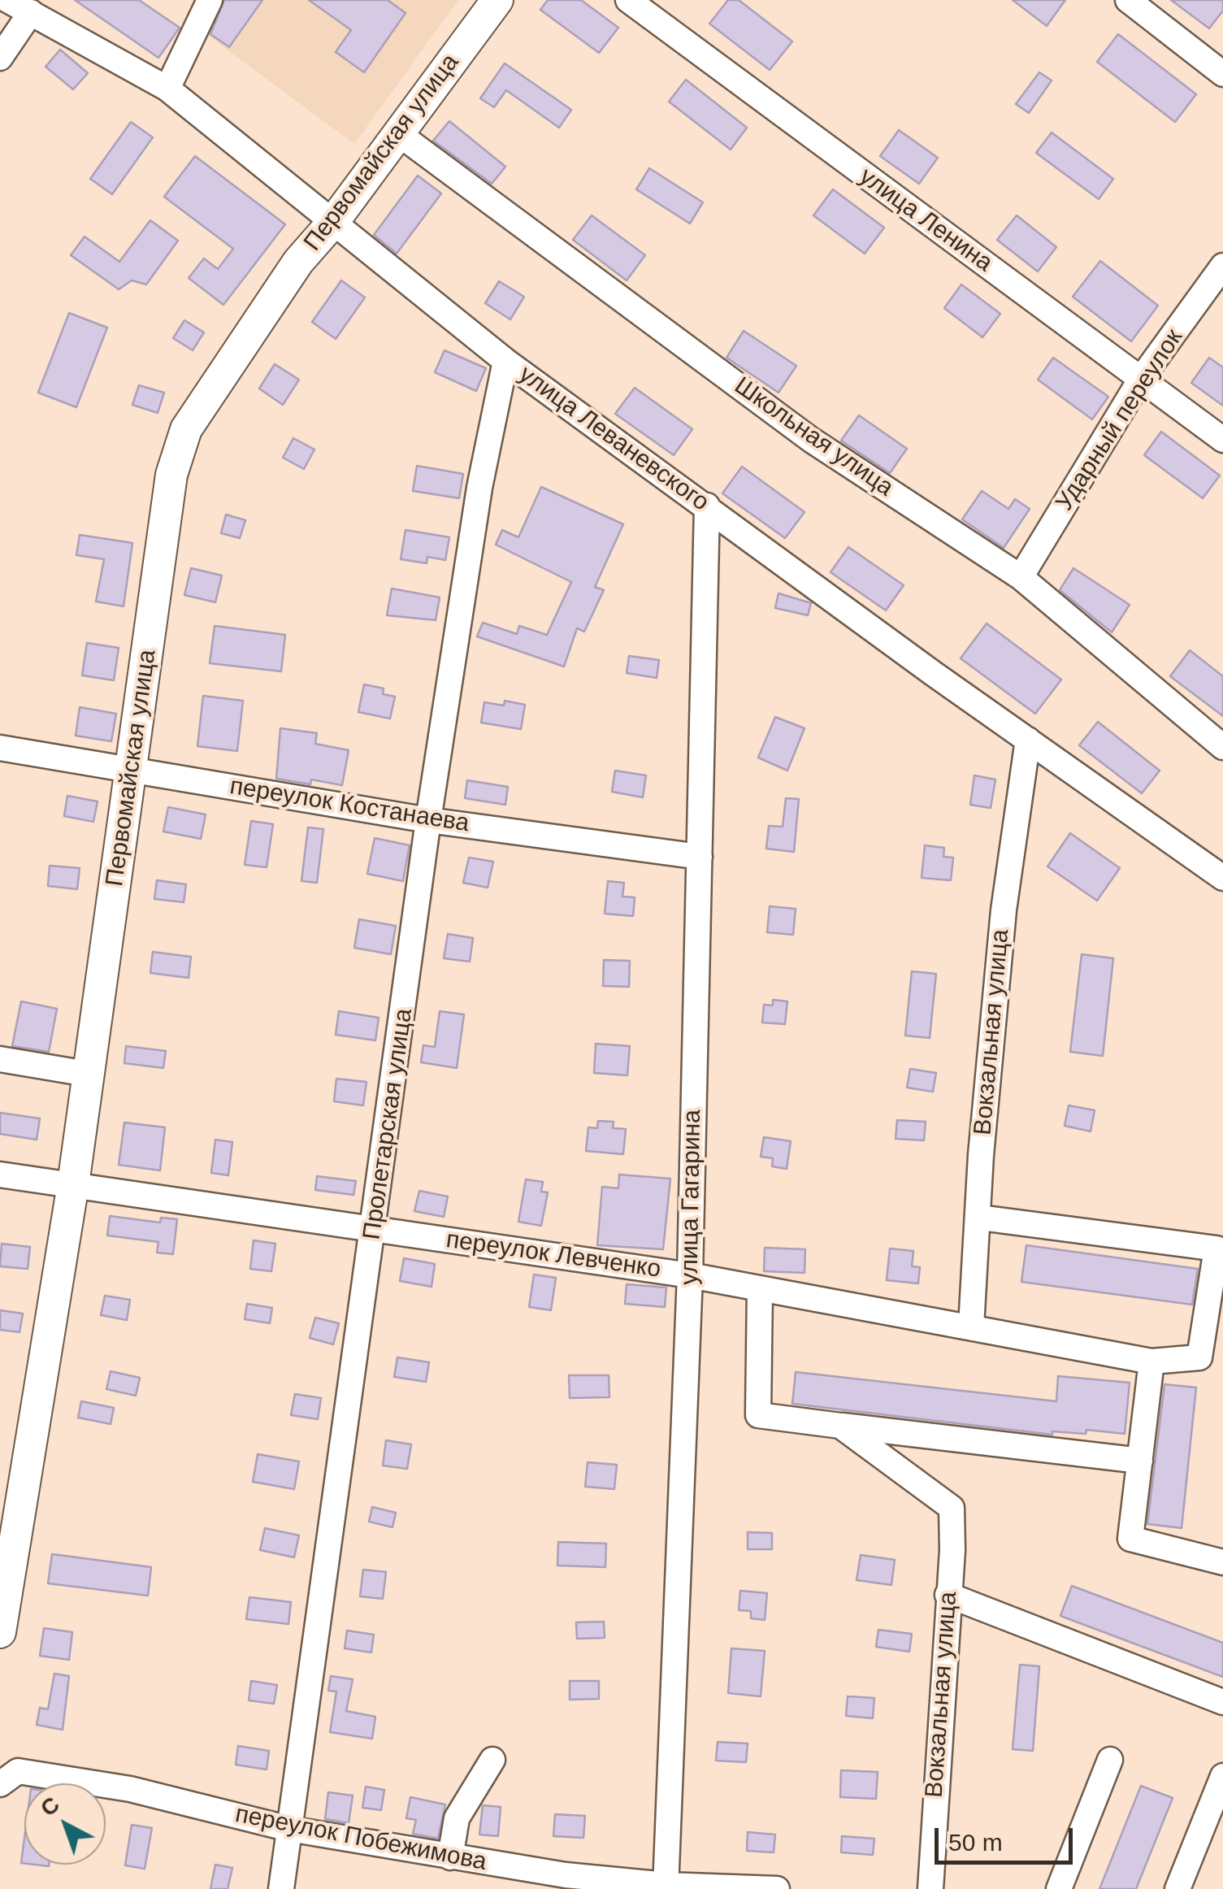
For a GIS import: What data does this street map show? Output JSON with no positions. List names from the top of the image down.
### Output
{
  "streets": {
    "main road": ["Первомайская улица"],
    "street": [
      "улица Ленина",
      "Ударный переулок",
      "Школьная улица",
      "улица Леваневского",
      "переулок Костанаева",
      "Вокзальная улица",
      "Пролетарская улица",
      "улица Гагарина",
      "переулок Левченко",
      "переулок Побежимова"
    ]
  },
  "crossings": [
    ["Первомайская улица", "Школьная улица"],
    ["Первомайская улица", "улица Леваневского"],
    ["Первомайская улица", "переулок Костанаева"],
    ["Первомайская улица", "переулок Левченко"],
    ["улица Ленина", "Ударный переулок"],
    ["Ударный переулок", "Школьная улица"],
    ["улица Леваневского", "Вокзальная улица"],
    ["улица Леваневского", "Пролетарская улица"],
    ["улица Леваневского", "улица Гагарина"],
    ["переулок Костанаева", "Пролетарская улица"],
    ["переулок Костанаева", "улица Гагарина"],
    ["Вокзальная улица", "переулок Левченко"],
    ["Пролетарская улица", "переулок Левченко"],
    ["Пролетарская улица", "переулок Побежимова"],
    ["улица Гагарина", "переулок Левченко"],
    ["улица Гагарина", "переулок Побежимова"]
  ],
  "scale_bar": "50 m",
  "north": "top left"
}
